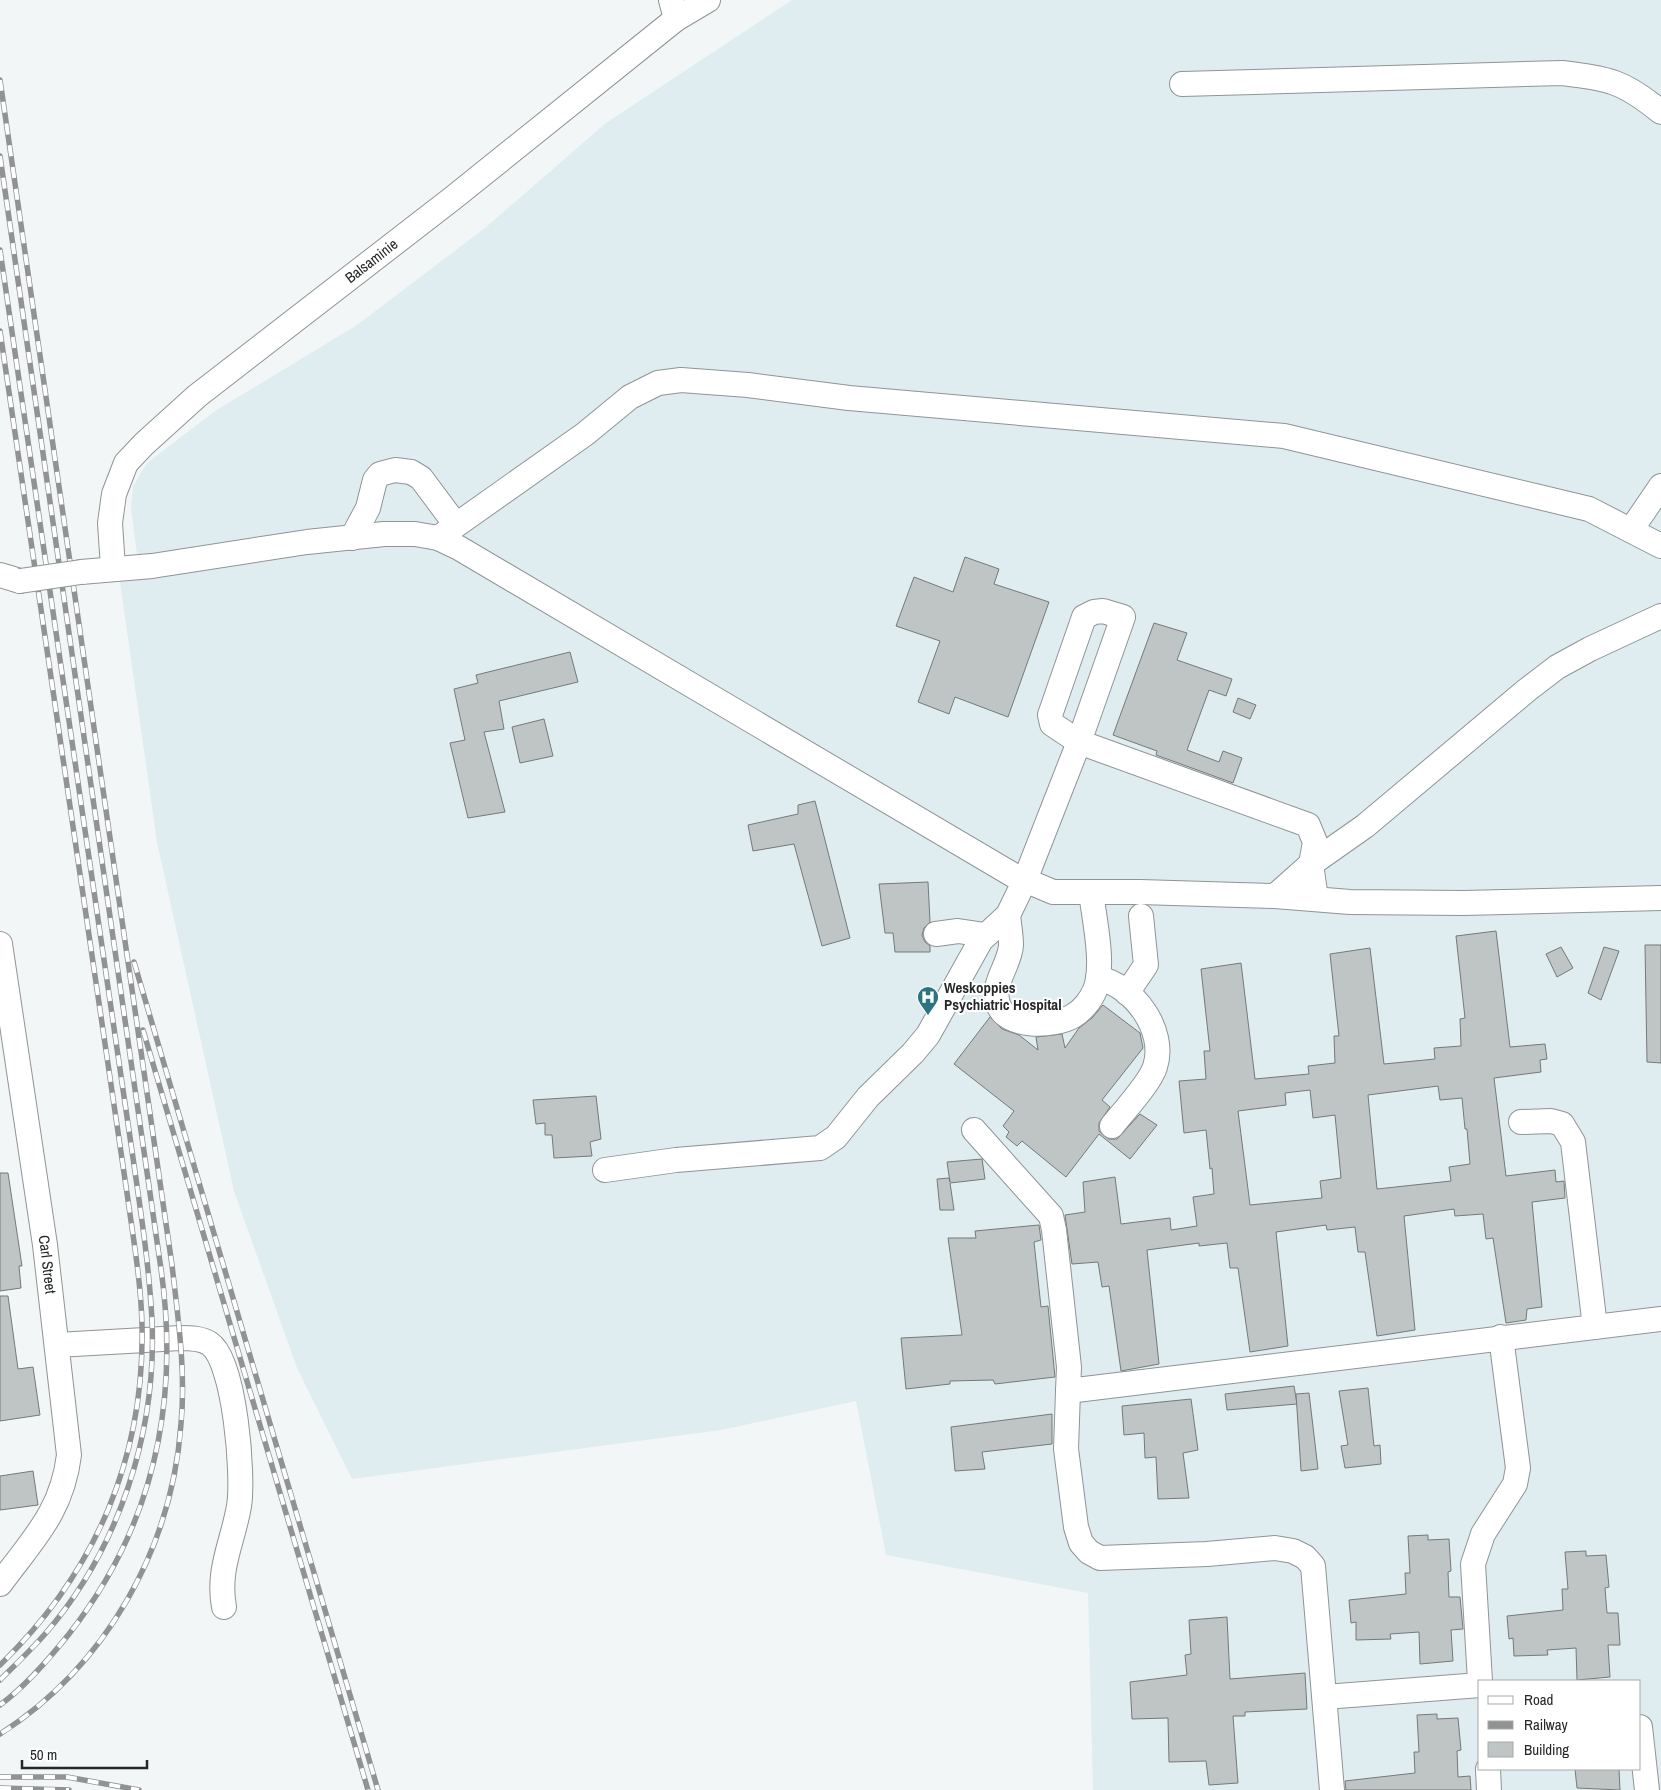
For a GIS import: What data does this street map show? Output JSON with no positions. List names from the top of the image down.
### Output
{
  "streets": {
    "street": ["Balsaminie", "Carl Street"]
  },
  "places": {
    "hospital": ["Weskoppies Psychiatric Hospital"]
  },
  "legend": ["Road", "Railway", "Building"],
  "scale_bar": "50 m"
}
